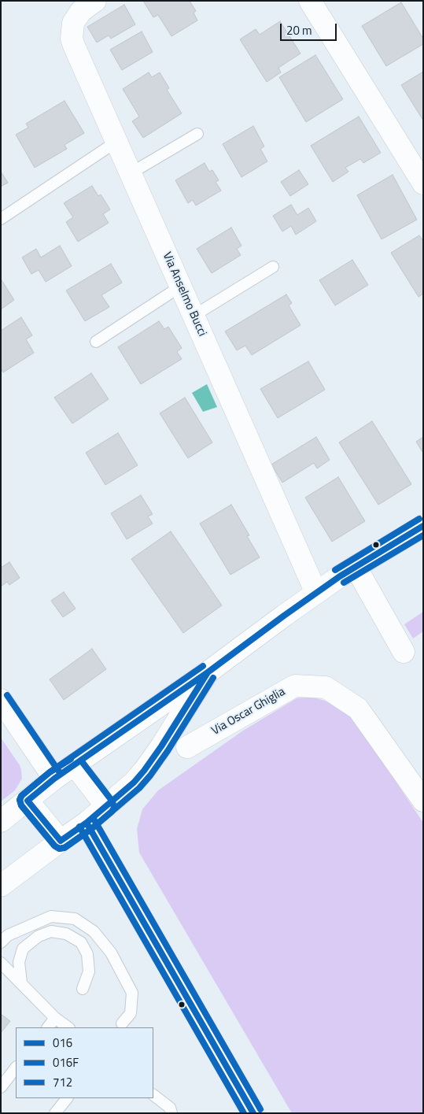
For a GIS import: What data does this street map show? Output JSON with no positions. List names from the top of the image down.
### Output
{
  "streets": {
    "street": ["Via Anselmo Bucci", "Via Oscar Ghiglia"]
  },
  "lines": ["transit line 016F", "transit line 016", "transit line 712"],
  "legend": ["016", "016F", "712"],
  "scale_bar": "20 m"
}
